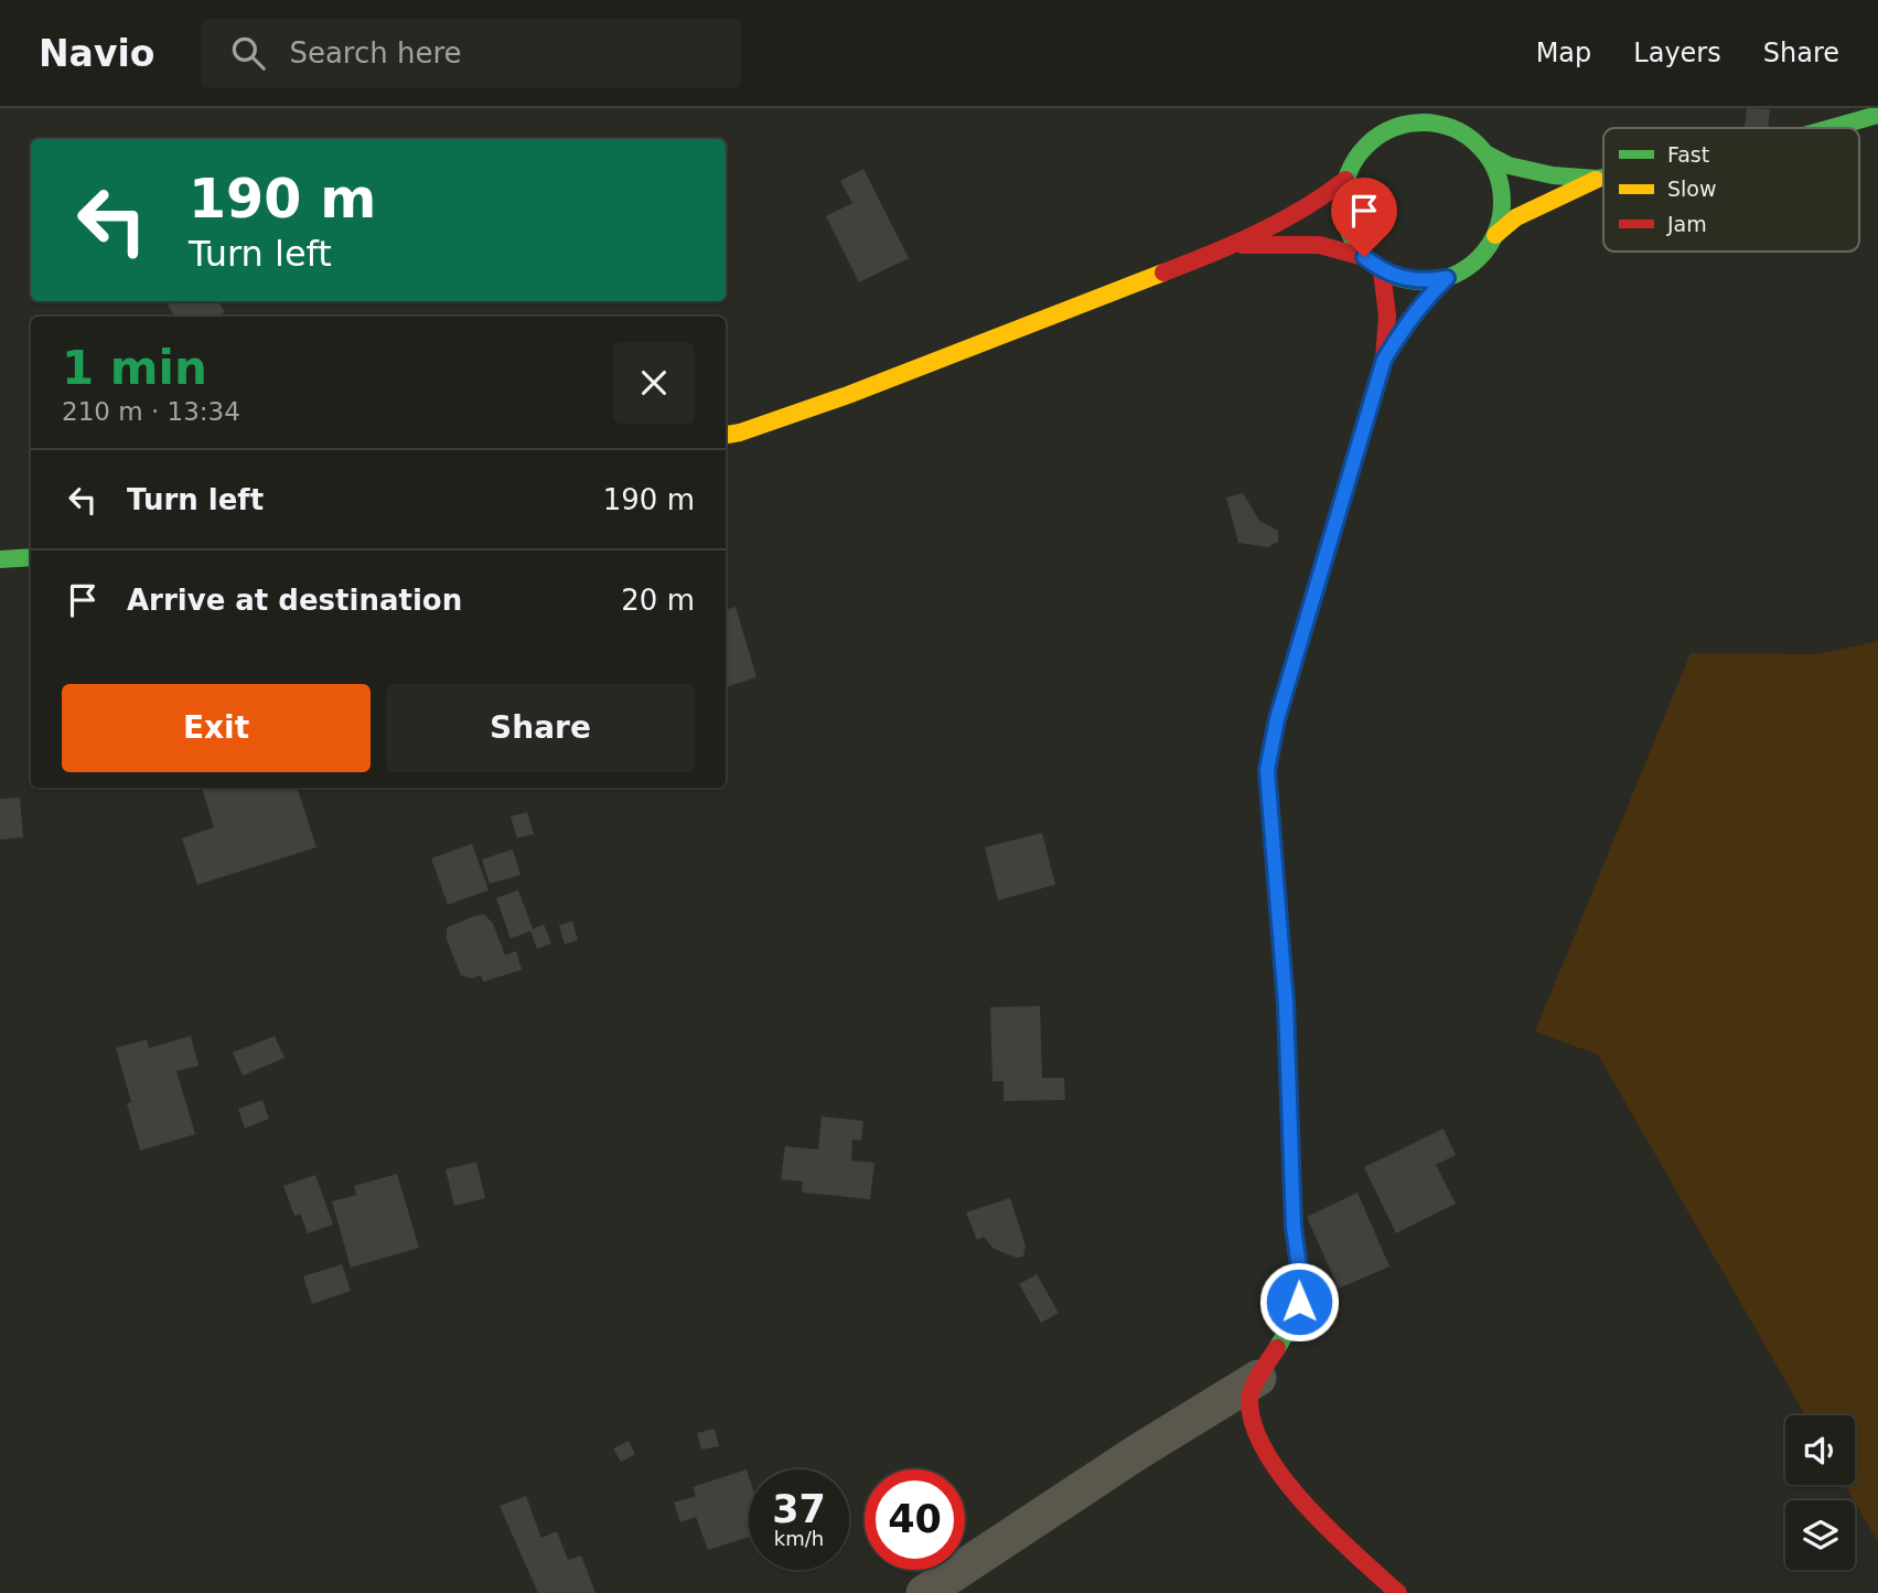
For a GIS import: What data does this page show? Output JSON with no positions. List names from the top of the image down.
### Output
{
  "legend": ["Fast", "Slow", "Jam"],
  "page": {
    "header": "Navio",
    "search": "Search here",
    "nav": ["Map", "Layers", "Share"],
    "turn": ["190 m", "Turn left"],
    "heading": ["1 min", "210 m · 13:34"],
    "list": [
      {
        "name": "Turn left",
        "value": "190 m"
      },
      {
        "name": "Arrive at destination",
        "value": "20 m"
      }
    ],
    "buttons": ["Exit", "Share"],
    "speed": "37 km/h",
    "limit": "40"
  }
}
